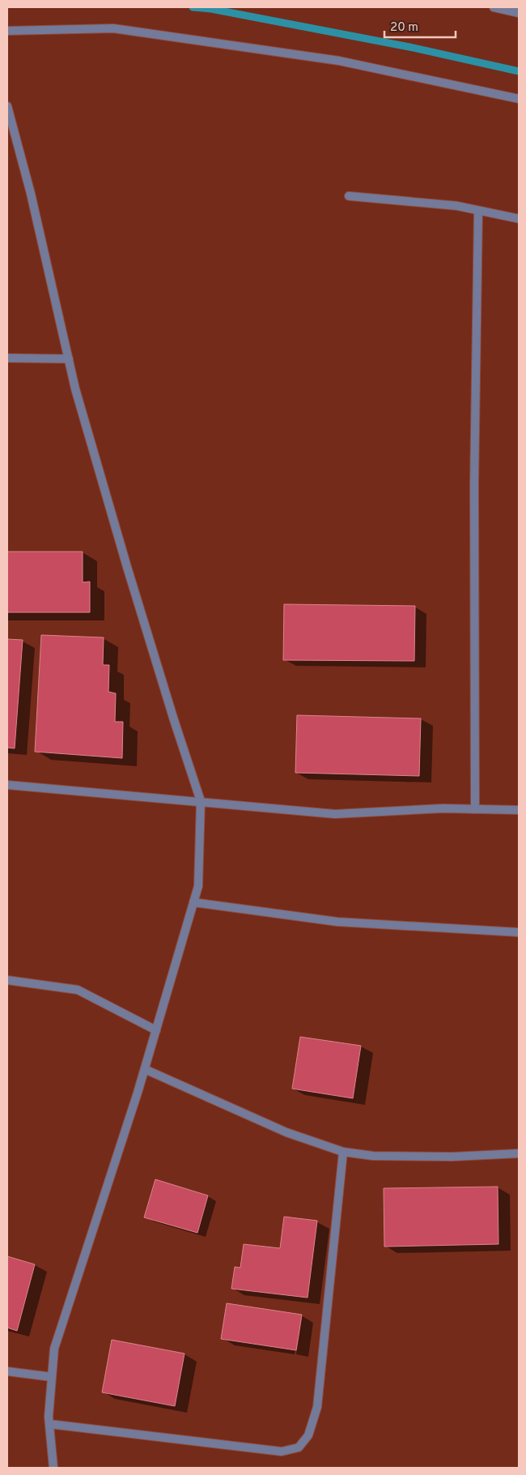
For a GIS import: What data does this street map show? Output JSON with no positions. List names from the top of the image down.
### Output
{
  "scale_bar": "20 m"
}
